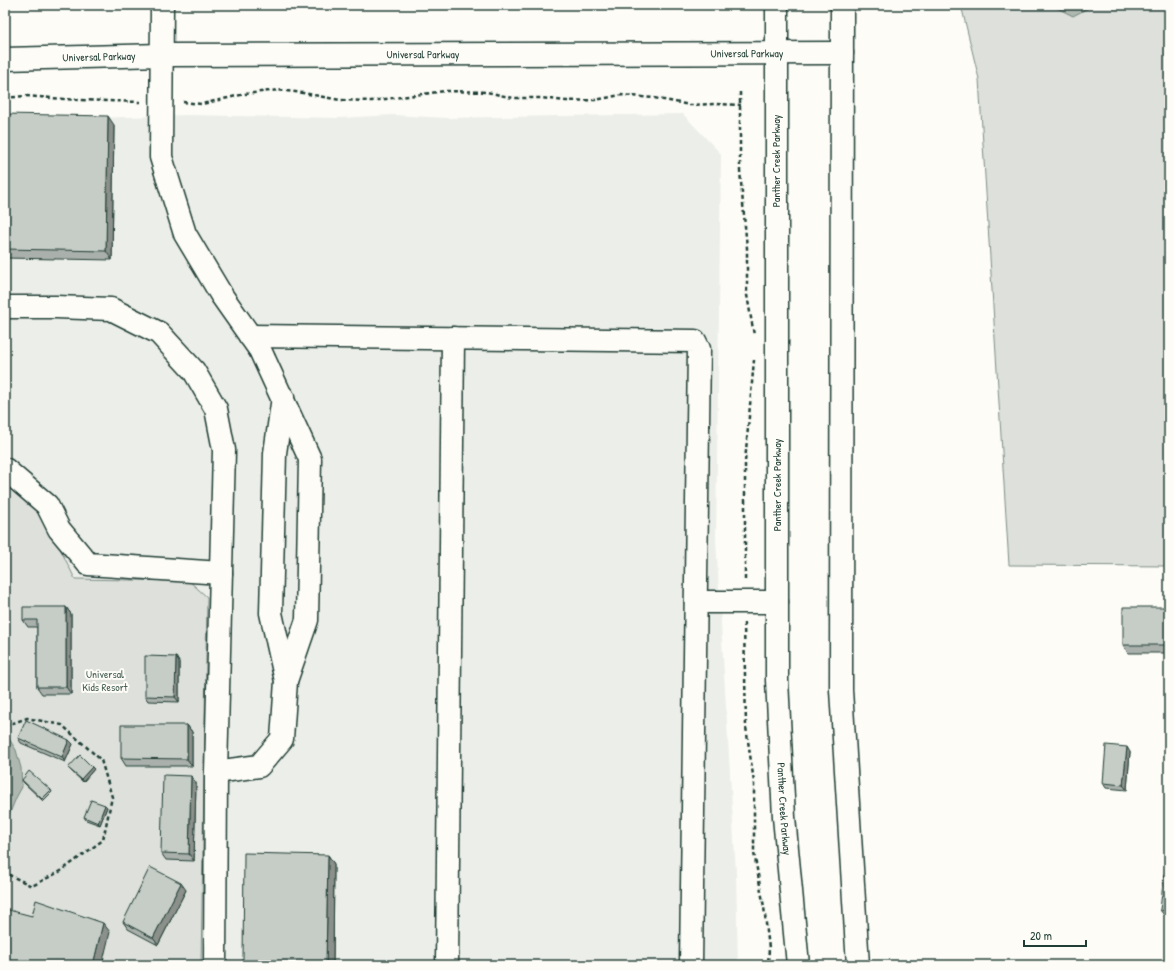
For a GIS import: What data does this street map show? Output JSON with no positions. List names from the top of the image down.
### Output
{
  "streets": {
    "main road": ["Universal Parkway", "Panther Creek Parkway"]
  },
  "crossings": [
    ["Universal Parkway", "Panther Creek Parkway"]
  ],
  "parks": ["Universal Kids Resort"],
  "scale_bar": "20 m"
}
